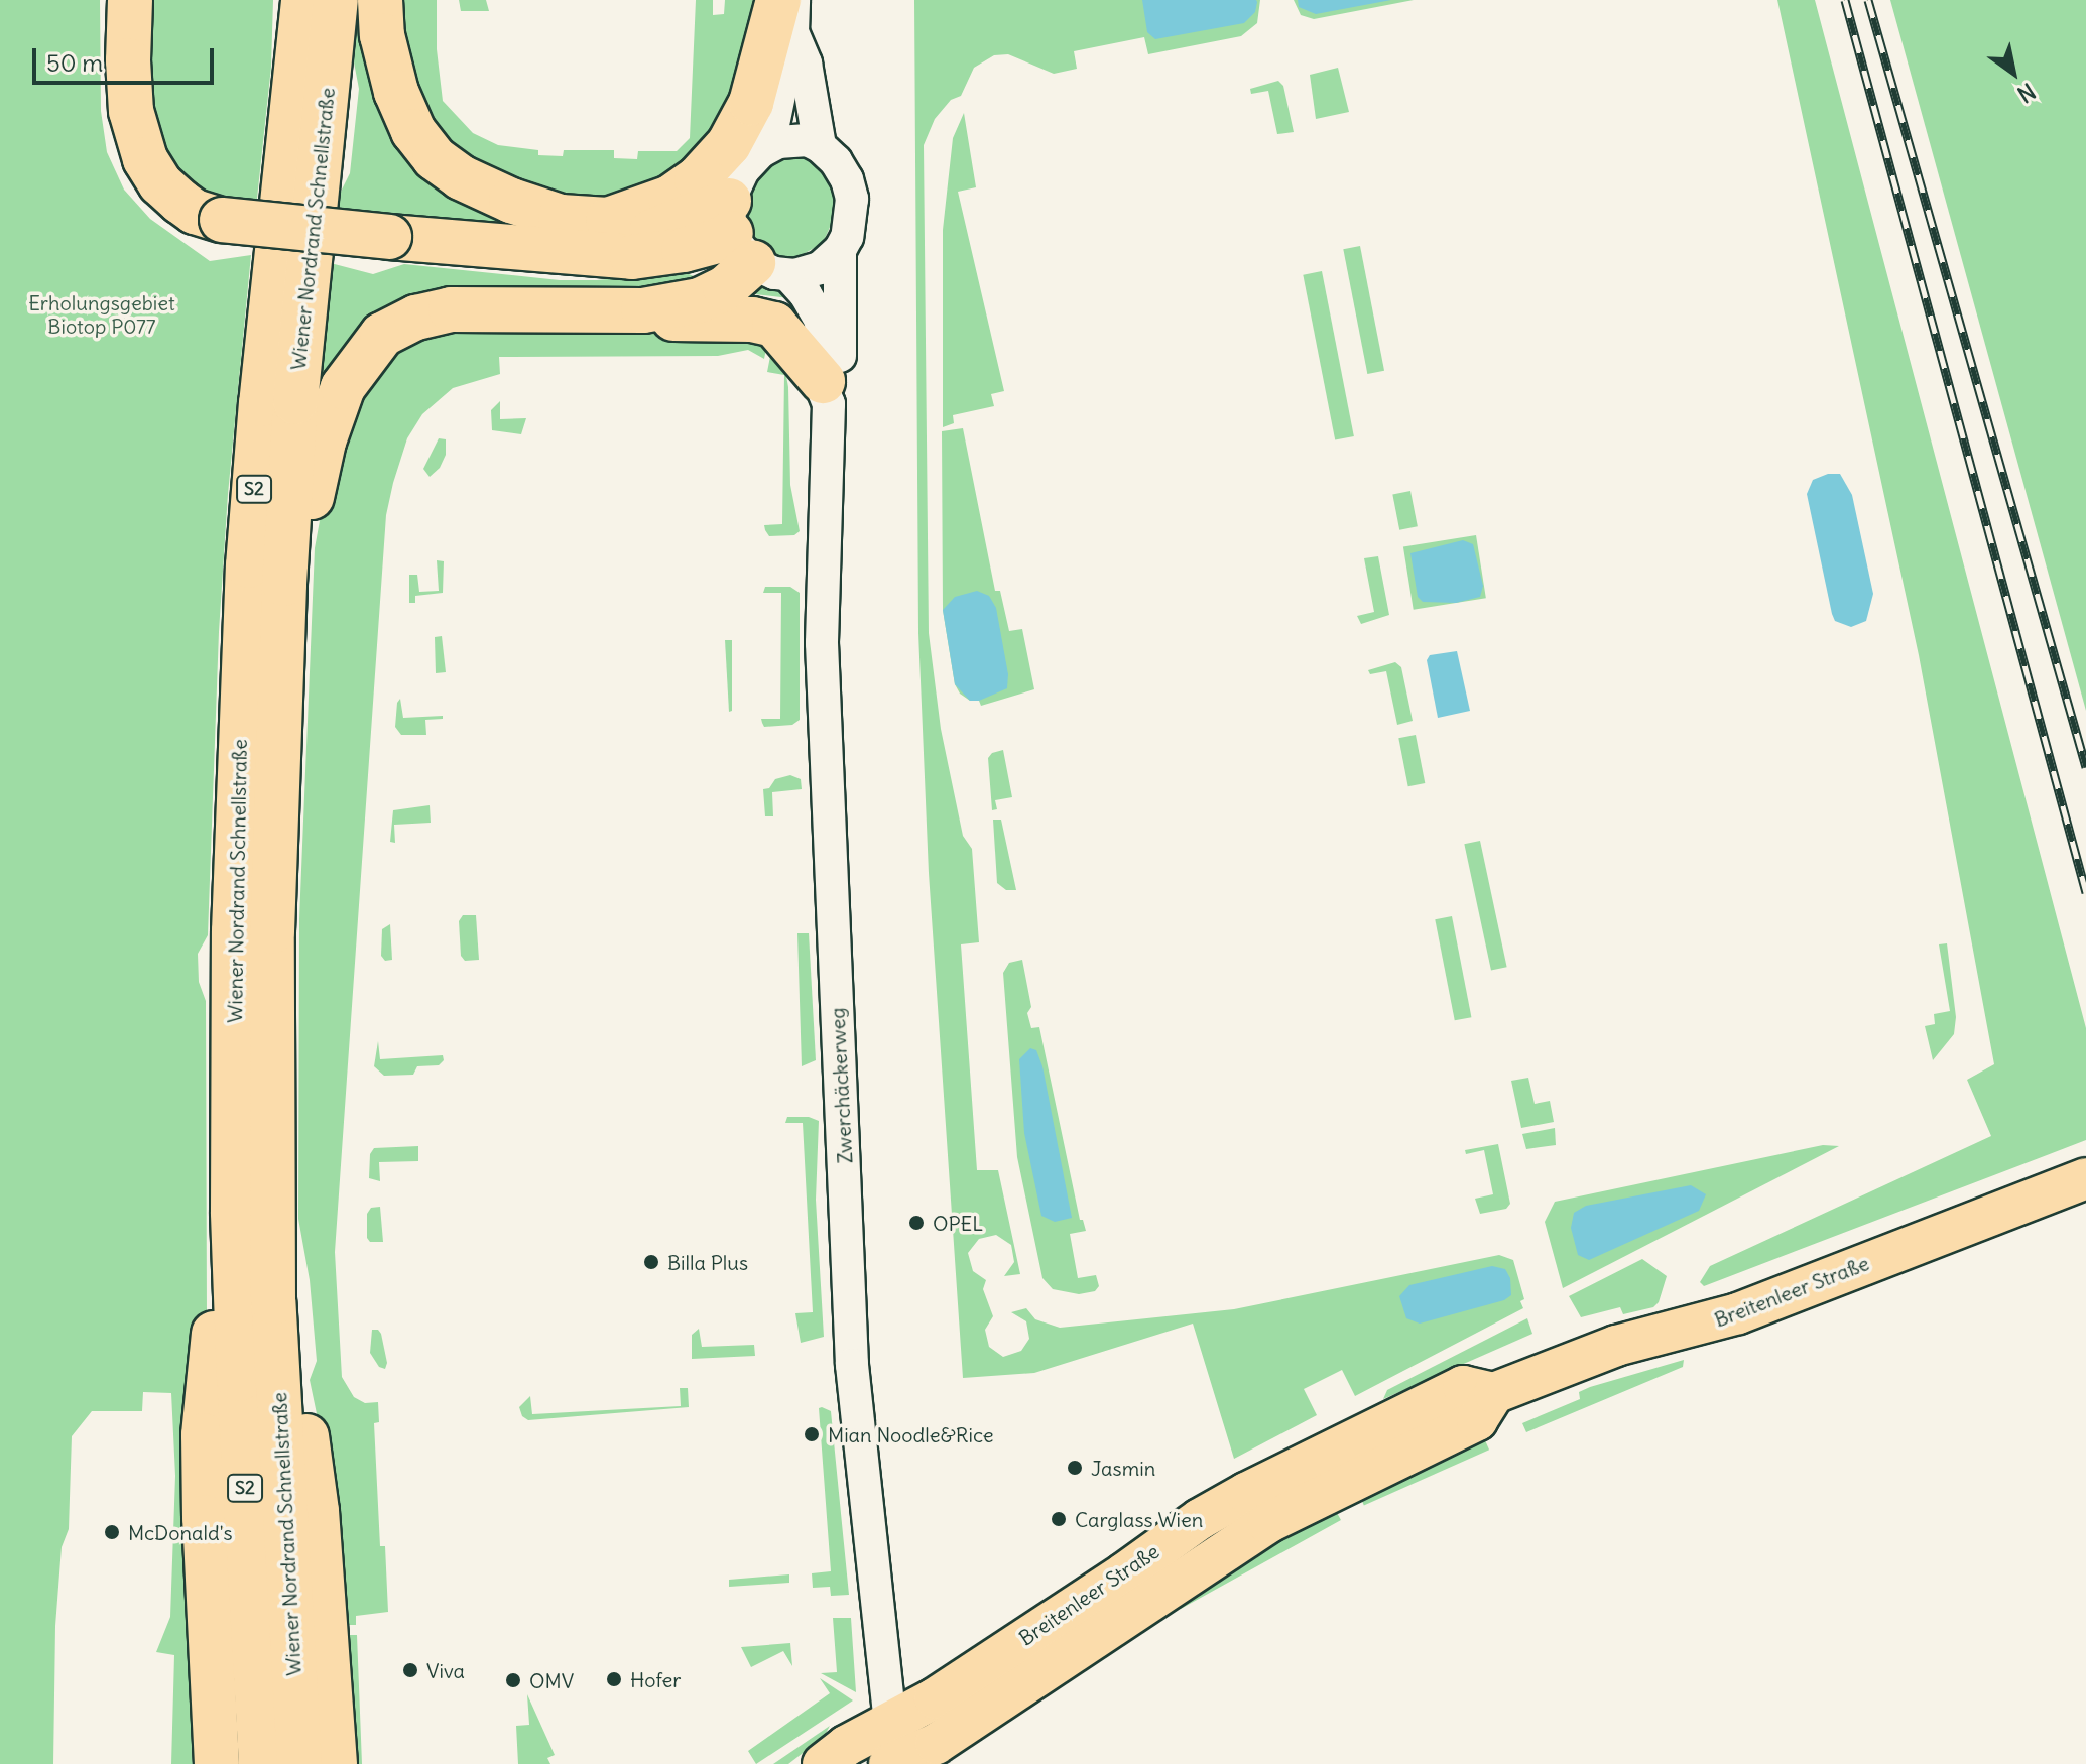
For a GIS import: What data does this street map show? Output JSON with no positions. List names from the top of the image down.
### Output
{
  "streets": {
    "highway": ["Wiener Nordrand Schnellstraße", "S2"],
    "main road": ["Breitenleer Straße"],
    "street": ["Zwerchäckerweg"]
  },
  "crossings": [
    ["Zwerchäckerweg", "Breitenleer Straße"]
  ],
  "parks": ["Erholungsgebiet Biotop P077"],
  "places": [
    "OPEL",
    "Billa Plus",
    "Mian Noodle&Rice",
    "Jasmin",
    "Carglass Wien",
    "McDonald's",
    "Viva",
    "Hofer",
    "OMV"
  ],
  "scale_bar": "50 m",
  "north": "bottom right"
}
